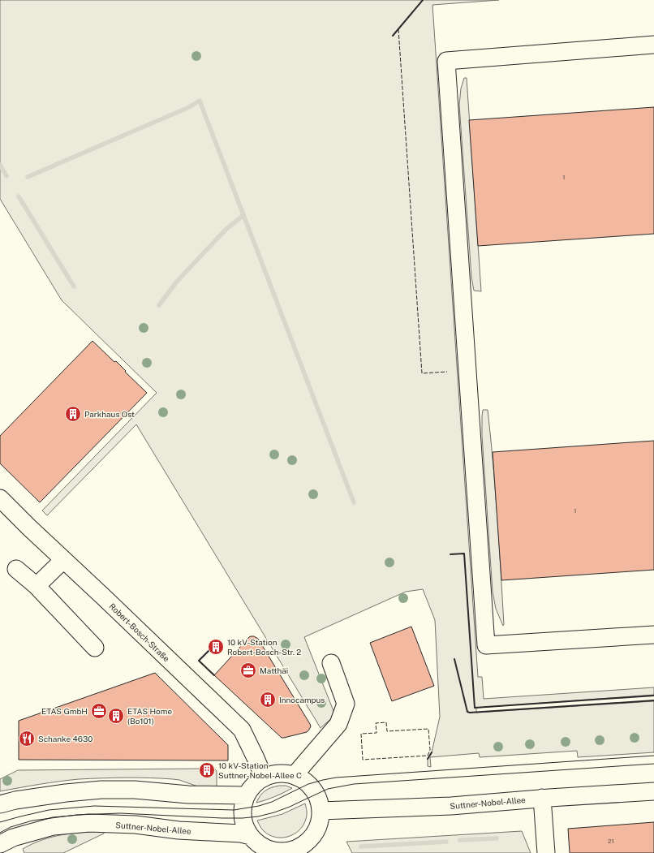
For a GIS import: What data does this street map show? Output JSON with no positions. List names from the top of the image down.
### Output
{
  "streets": {
    "street": ["Robert-Bosch-Straße", "Suttner-Nobel-Allee"]
  },
  "crossings": [
    ["Robert-Bosch-Straße", "Suttner-Nobel-Allee"]
  ],
  "places": {
    "building": [
      "Parkhaus Ost",
      "10 kV-Station Robert-Bosch-Str. 2",
      "Innocampus",
      "ETAS Home (Bo101)",
      "10 kV-Station Suttner-Nobel-Allee C"
    ],
    "office": ["Matthäi", "ETAS GmbH"],
    "restaurant": ["Schanke 4630"]
  },
  "house_numbers": ["1", "1", "21"]
}
